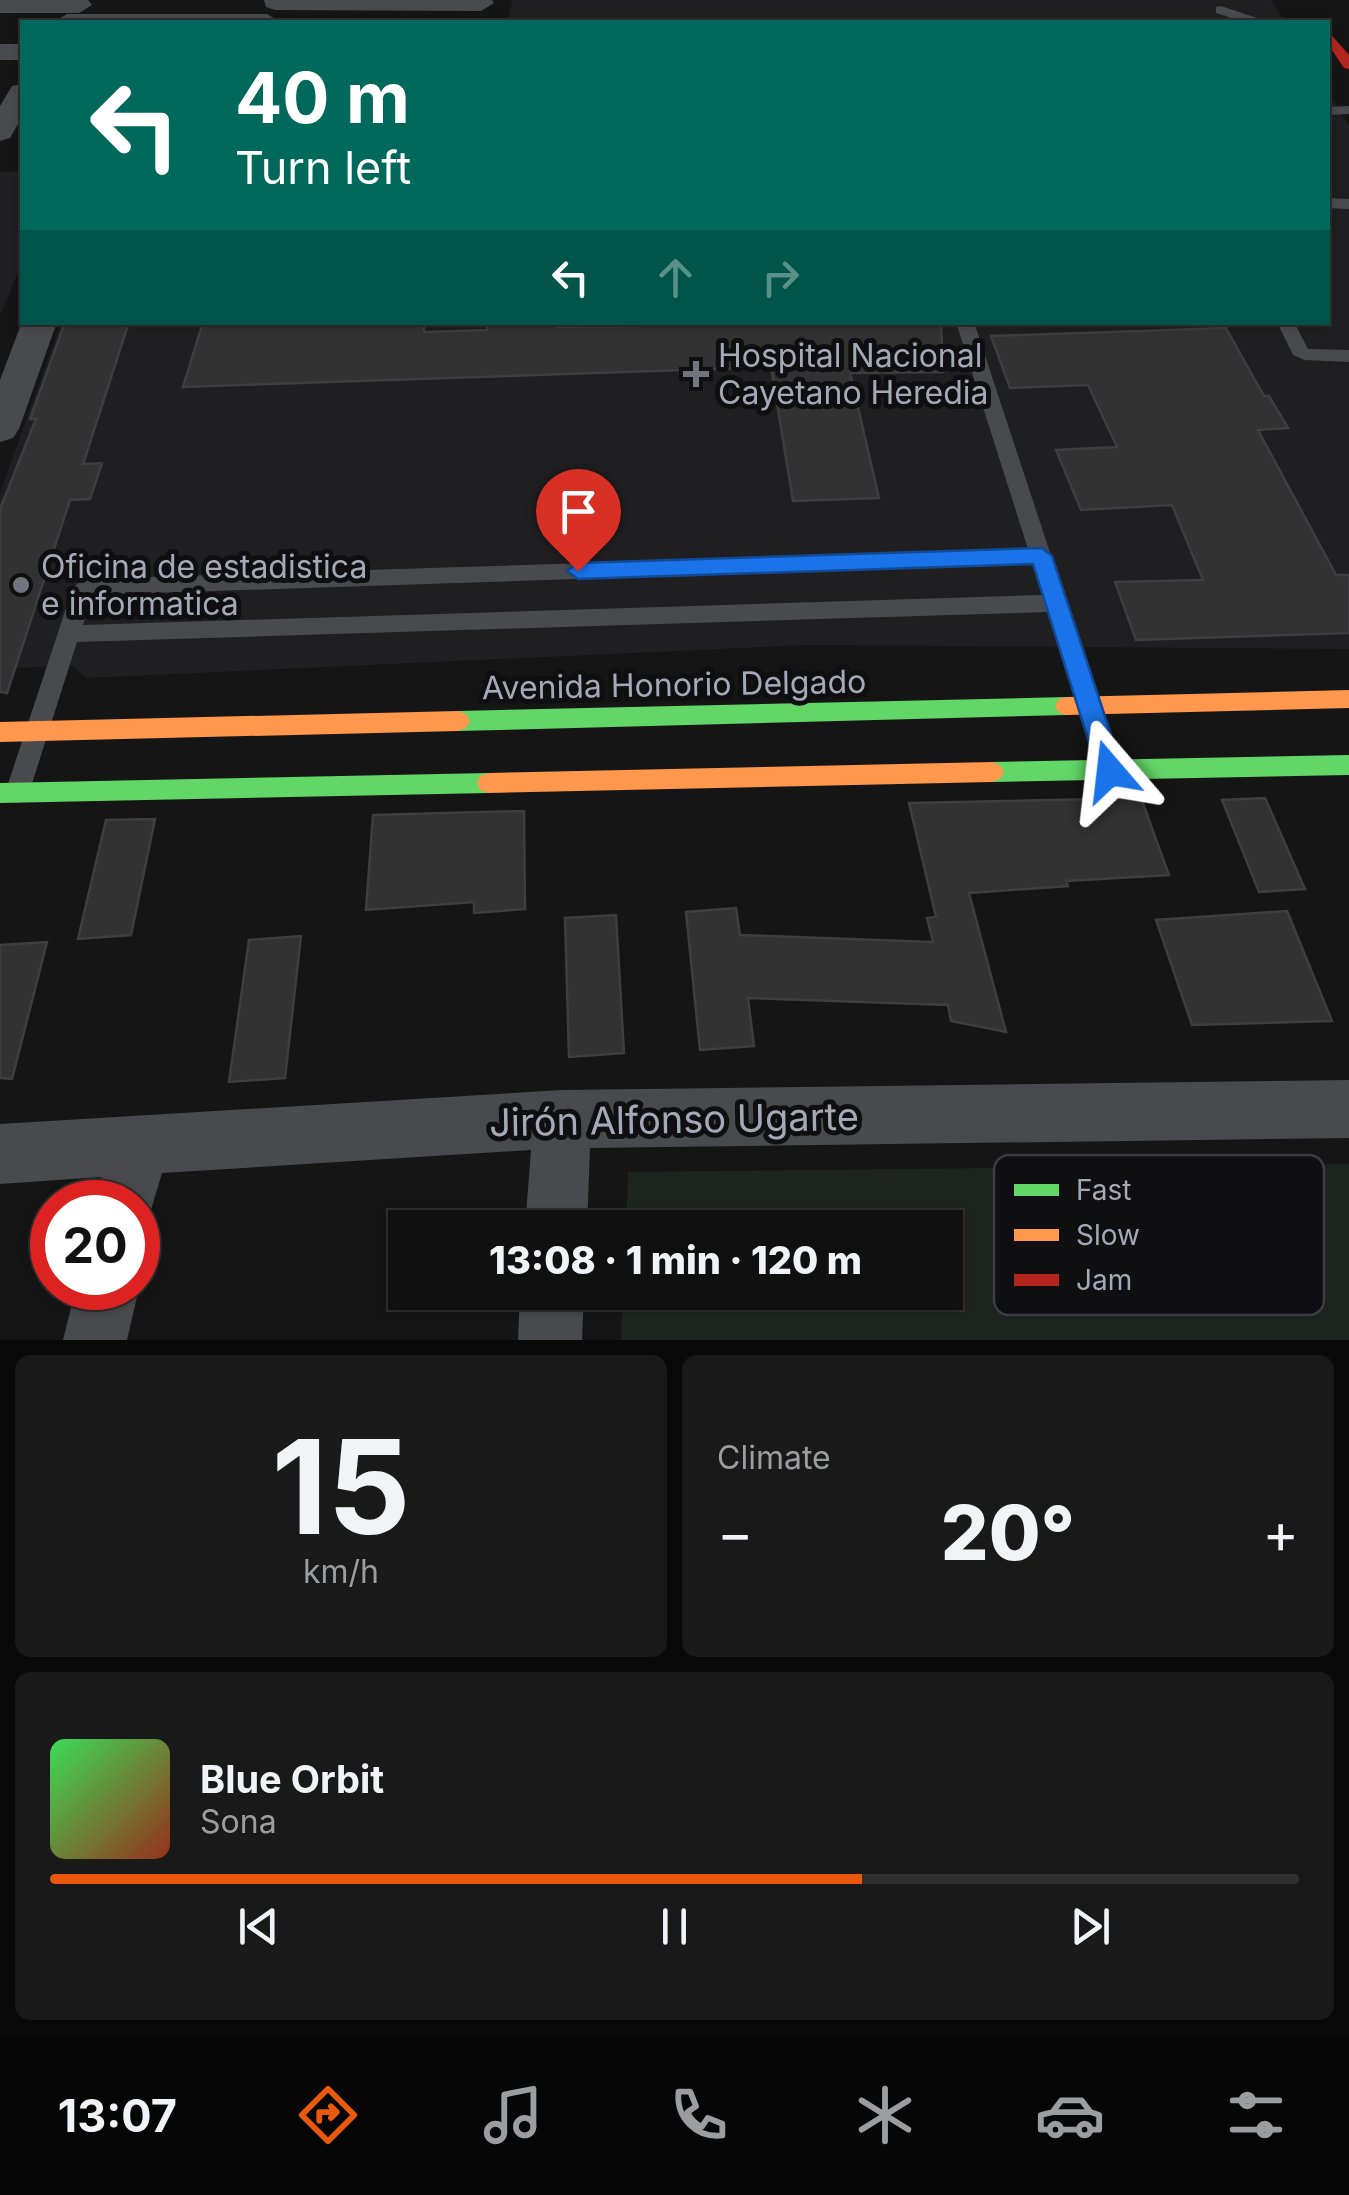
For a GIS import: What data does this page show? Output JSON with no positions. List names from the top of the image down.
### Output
{
  "streets": {
    "street": ["Avenida Honorio Delgado", "Jirón Alfonso Ugarte"]
  },
  "places": {
    "health": ["Hospital Nacional Cayetano Heredia"],
    "other": ["Oficina de estadistica e informatica"]
  },
  "legend": ["Fast", "Slow", "Jam"],
  "page": {
    "turn": ["40 m", "Turn left"],
    "limit": "20",
    "trip": "13:08 · 1 min · 120 m",
    "tile": [
      ["15", "km/h"],
      "Climate"
    ],
    "heat": ["−", "20°", "+"],
    "song": ["Blue Orbit", "Sona"],
    "tabs": "13:07"
  }
}
